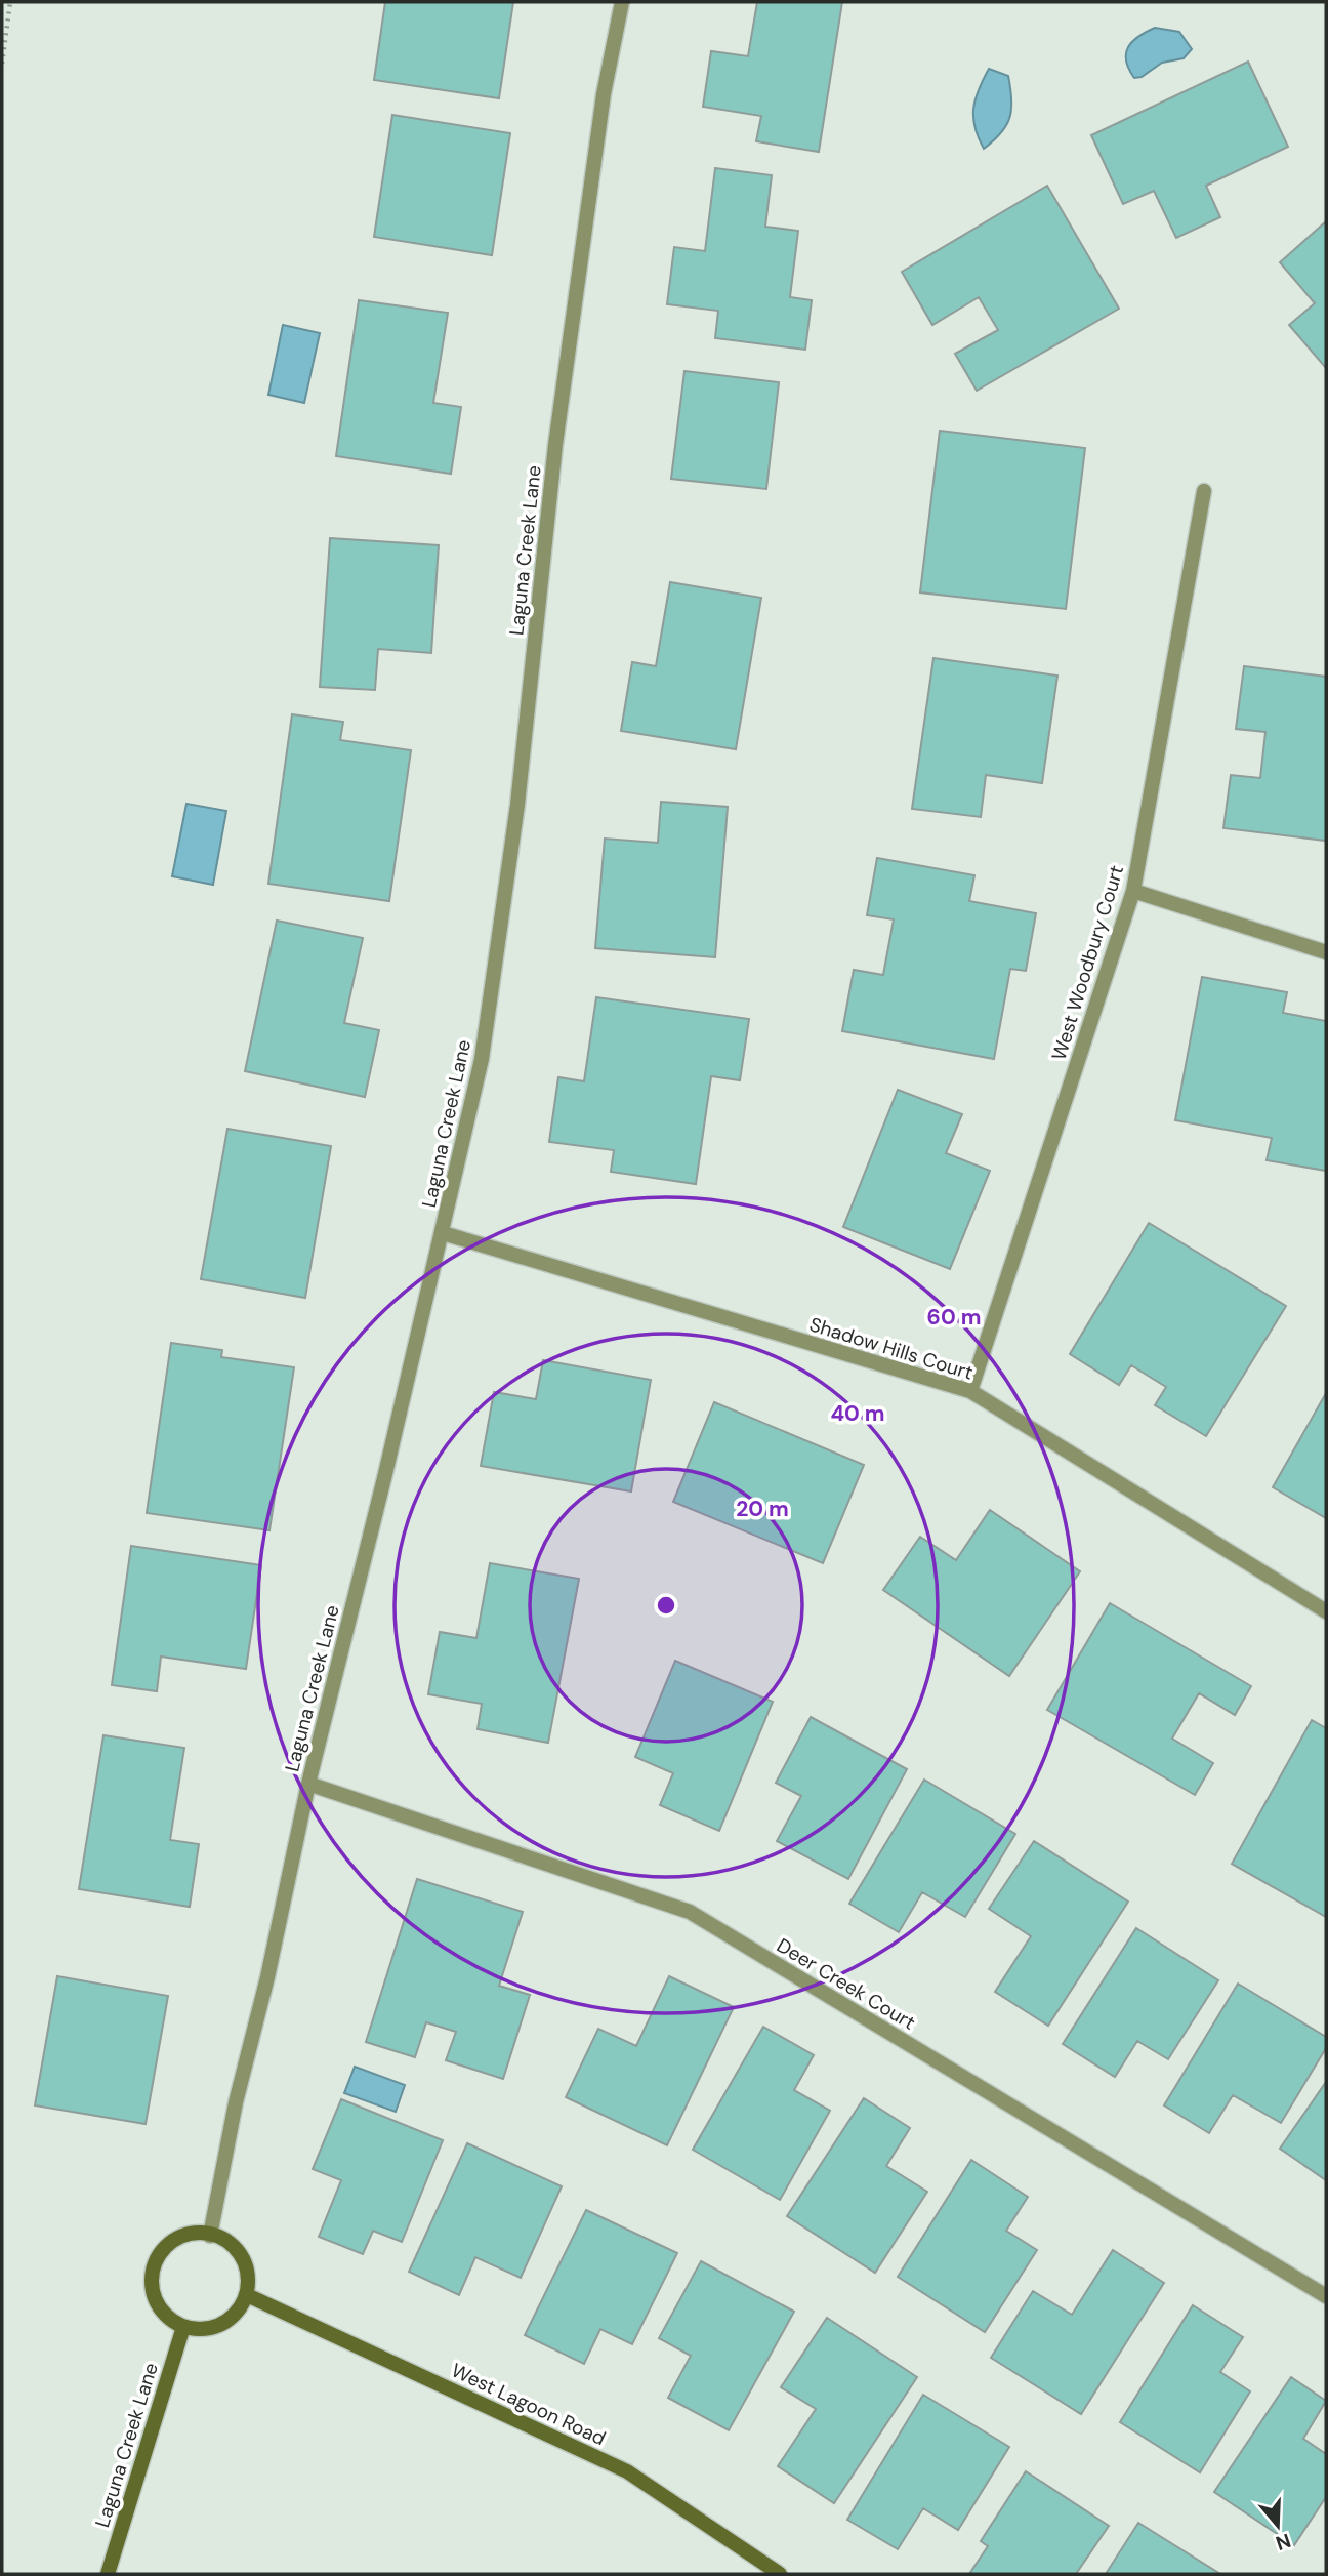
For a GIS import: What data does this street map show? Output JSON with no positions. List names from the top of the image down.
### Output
{
  "streets": {
    "street": [
      "Laguna Creek Lane",
      "West Woodbury Court",
      "Shadow Hills Court",
      "Deer Creek Court",
      "West Lagoon Road"
    ]
  },
  "crossings": [
    ["Laguna Creek Lane", "Shadow Hills Court"],
    ["Laguna Creek Lane", "Deer Creek Court"],
    ["Laguna Creek Lane", "West Lagoon Road"],
    ["West Woodbury Court", "Shadow Hills Court"]
  ],
  "north": "bottom",
  "rings": ["60 m", "40 m", "20 m"]
}
